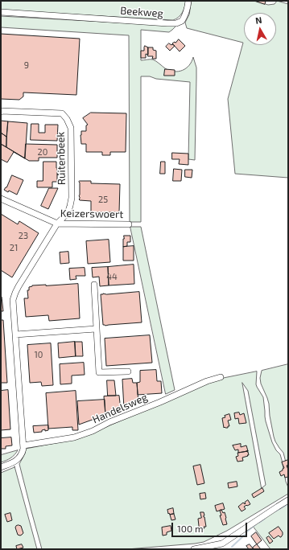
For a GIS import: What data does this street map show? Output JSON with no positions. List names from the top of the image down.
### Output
{
  "streets": {
    "street": [
      "Beekweg",
      "Ruitenbeek",
      "Keizerswoert",
      "Handelsweg"
    ]
  },
  "crossings": [
    ["Ruitenbeek", "Keizerswoert"]
  ],
  "house_numbers": [
    "9",
    "20",
    "25",
    "23",
    "21",
    "44",
    "10"
  ],
  "scale_bar": "100 m",
  "north": "top"
}
